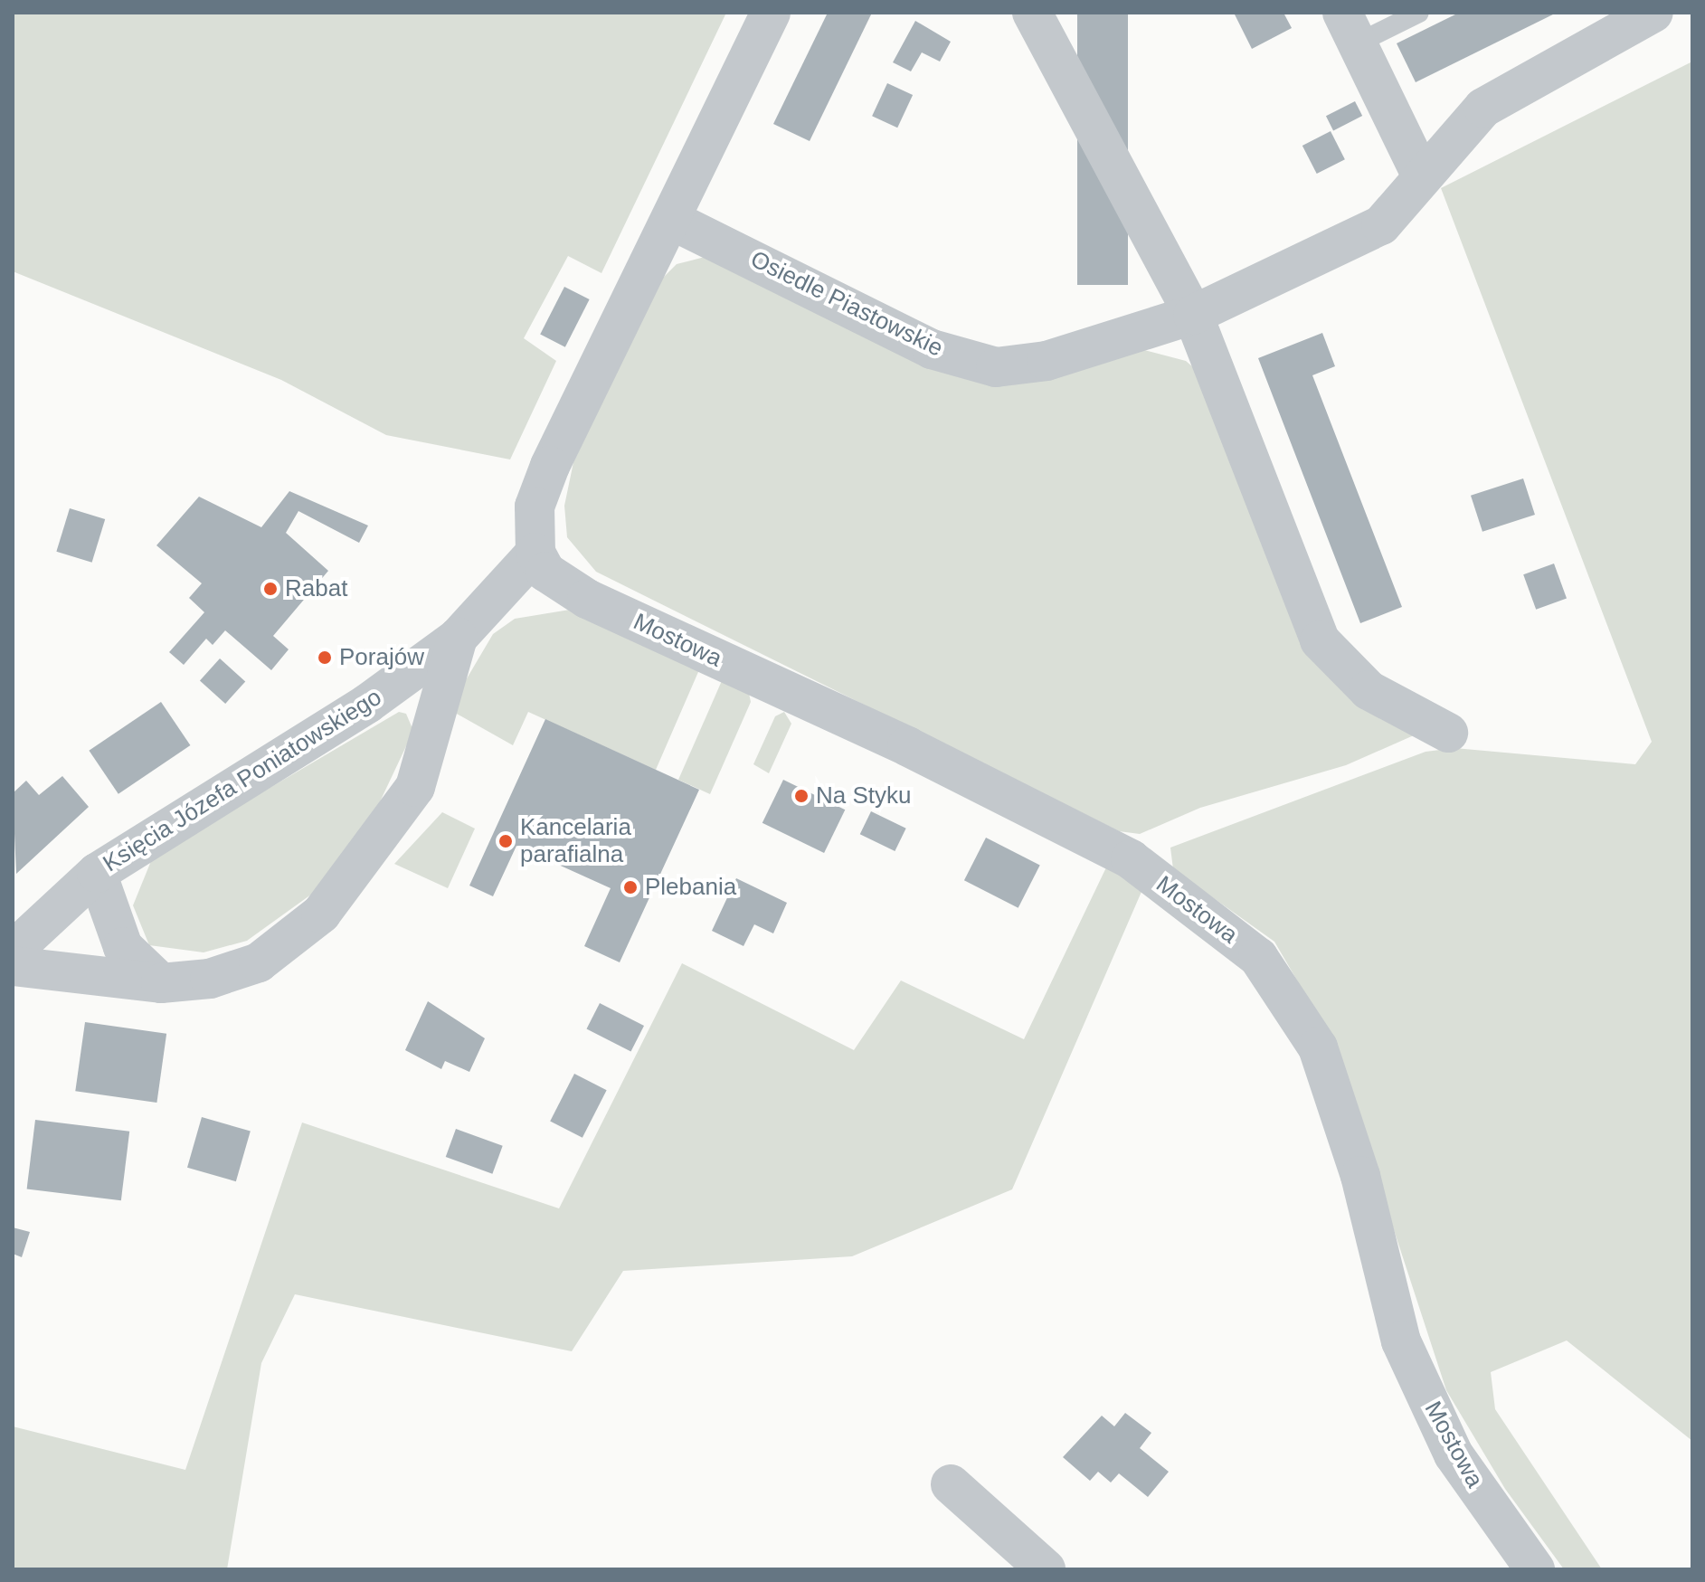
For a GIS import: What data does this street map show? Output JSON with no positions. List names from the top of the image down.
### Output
{
  "streets": {
    "street": ["Osiedle Piastowskie", "Mostowa", "Księcia Józefa Poniatowskiego"]
  },
  "crossings": [
    ["Mostowa", "Księcia Józefa Poniatowskiego"]
  ],
  "places": [
    "Rabat",
    "Porajów",
    "Na Styku",
    "Kancelaria parafialna",
    "Plebania"
  ]
}
